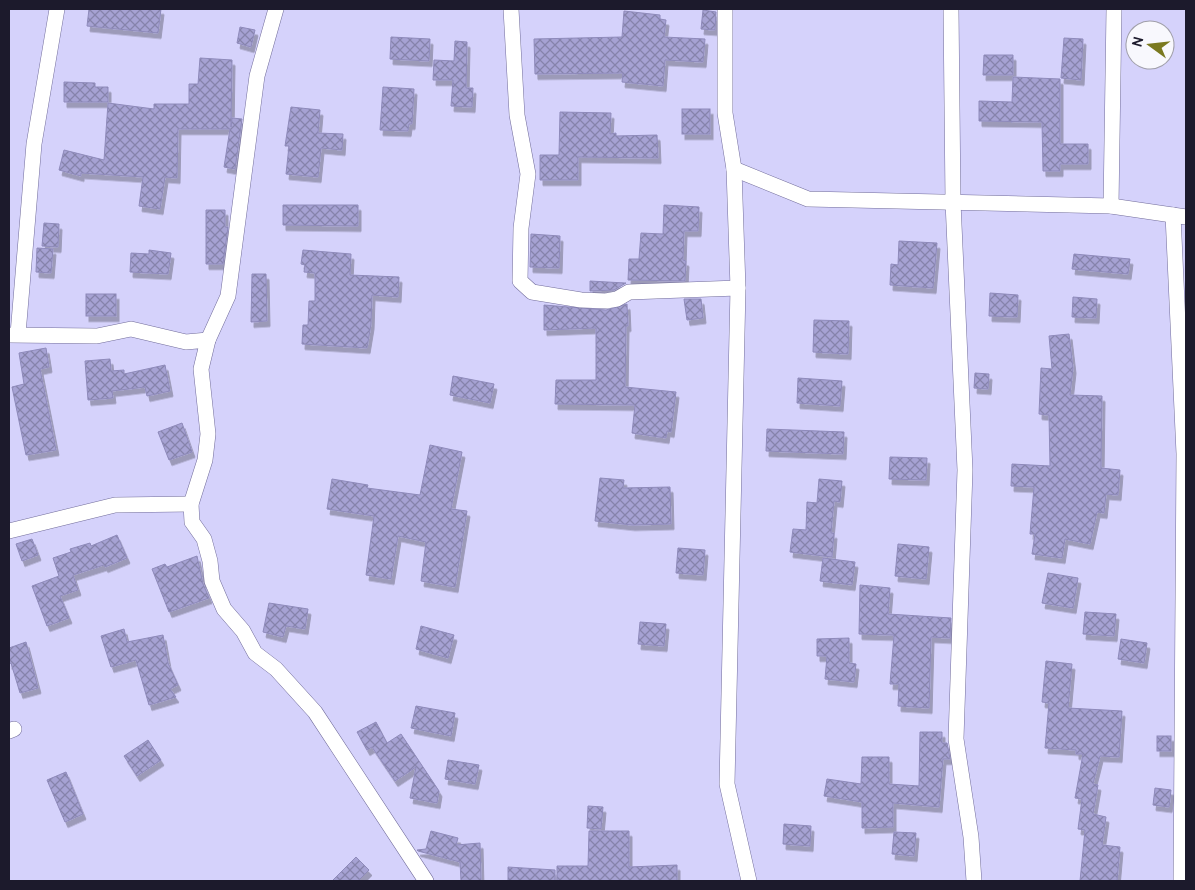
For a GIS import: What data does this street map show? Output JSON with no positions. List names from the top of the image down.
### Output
{
  "north": "left"
}
